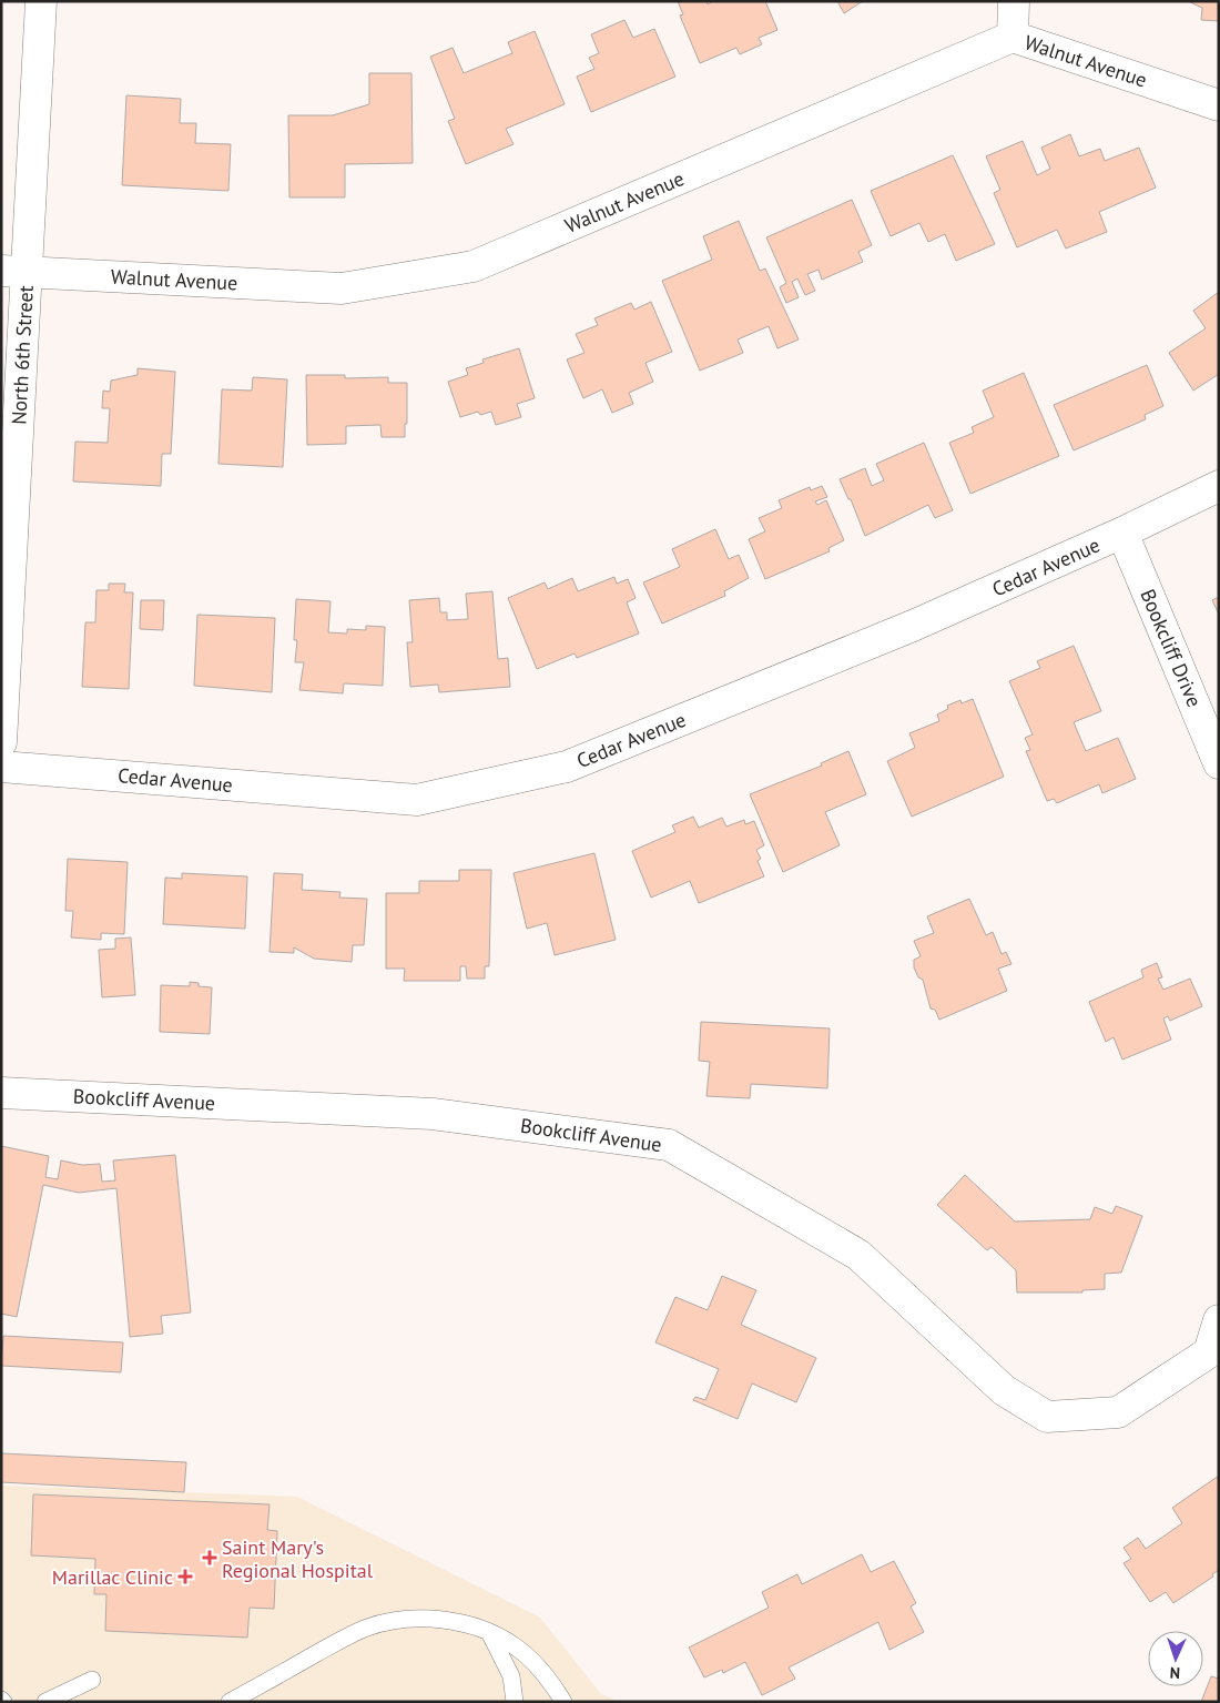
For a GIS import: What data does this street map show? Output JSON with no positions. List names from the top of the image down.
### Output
{
  "streets": {
    "street": [
      "Walnut Avenue",
      "North 6th Street",
      "Cedar Avenue",
      "Bookcliff Drive",
      "Bookcliff Avenue"
    ]
  },
  "crossings": [
    ["Walnut Avenue", "North 6th Street"],
    ["Cedar Avenue", "Bookcliff Drive"]
  ],
  "places": {
    "health": ["Saint Mary's Regional Hospital", "Marillac Clinic"]
  },
  "north": "bottom"
}
